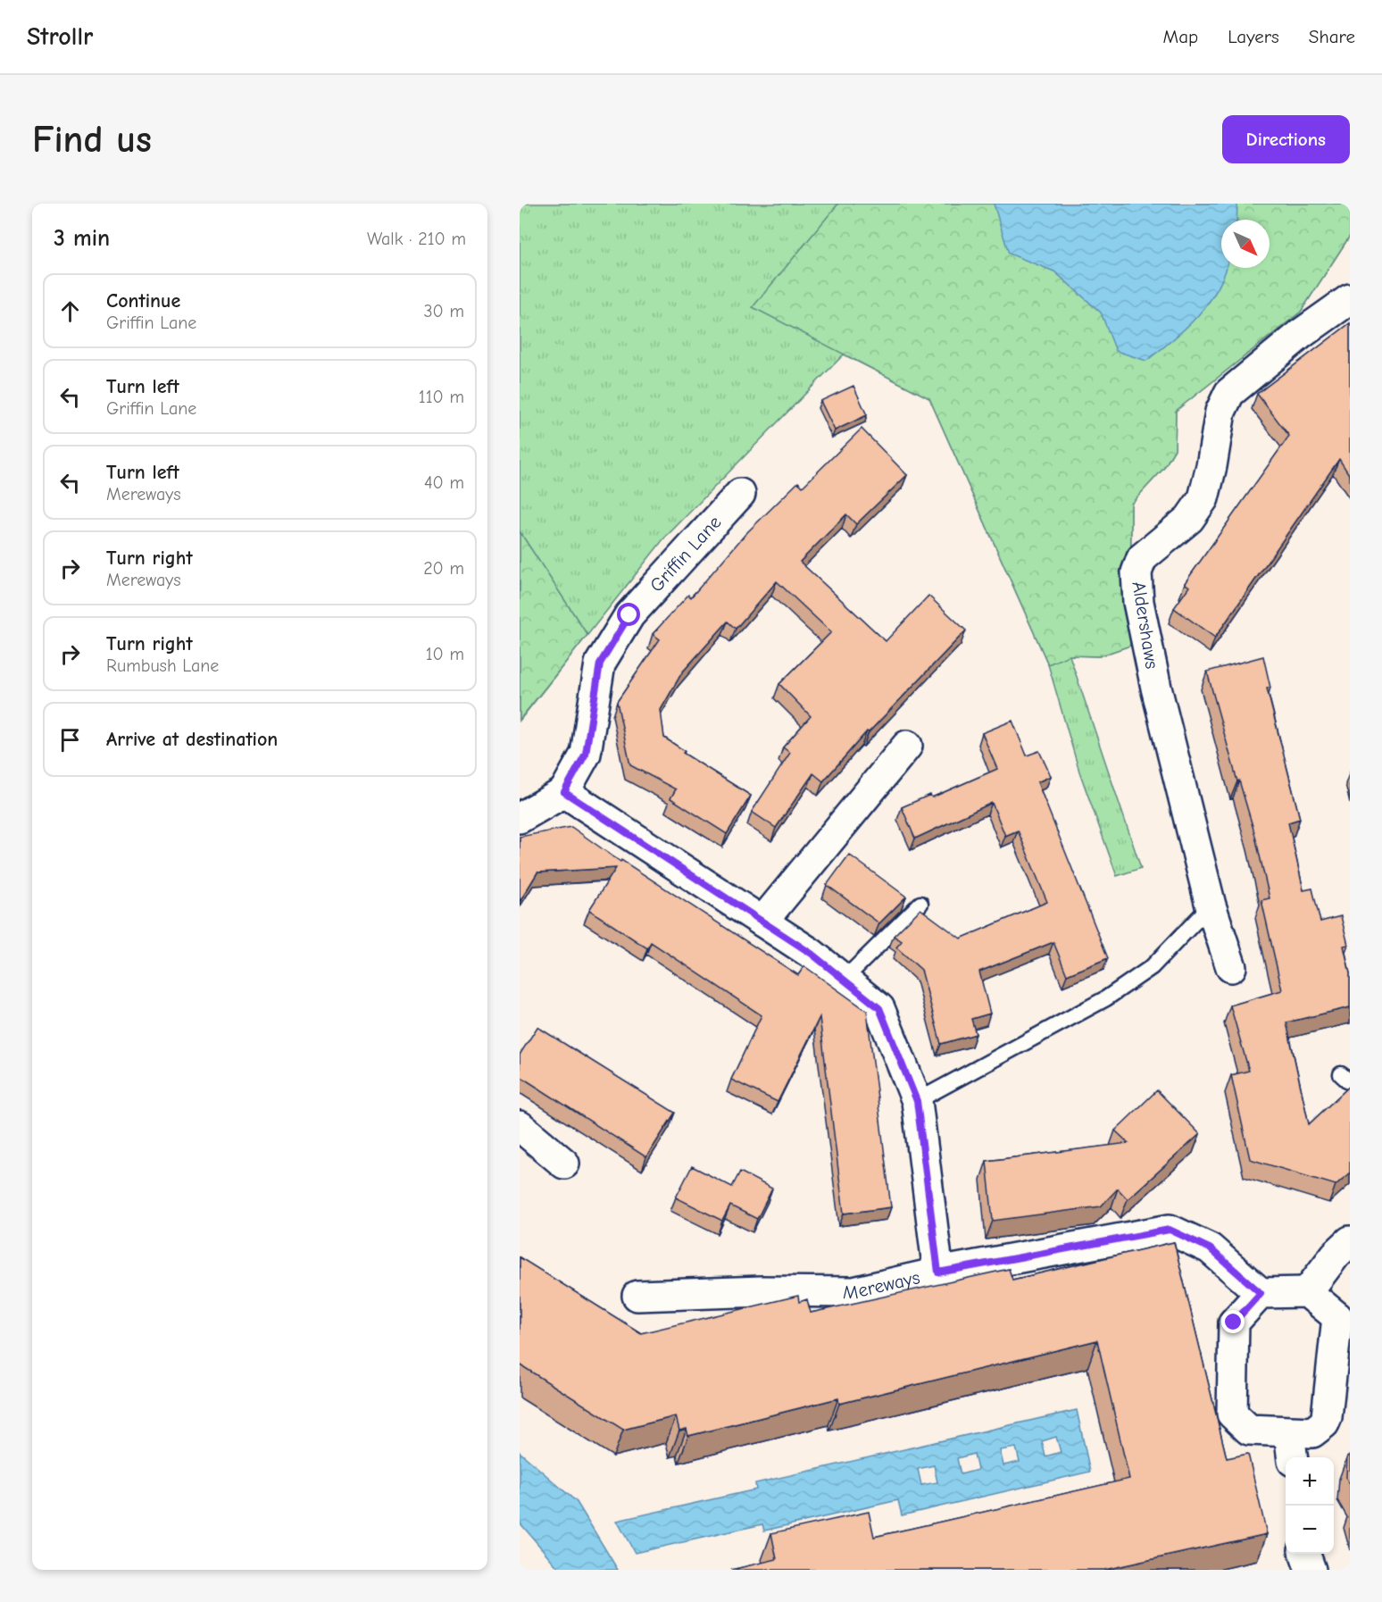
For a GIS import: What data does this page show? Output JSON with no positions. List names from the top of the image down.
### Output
{
  "streets": {
    "street": ["Griffin Lane", "Aldershaws", "Mereways"]
  },
  "north": "bottom right",
  "page": {
    "header": "Strollr",
    "nav": ["Map", "Layers", "Share"],
    "buttons": "Directions",
    "title": "Find us",
    "heading": ["3 min", "Walk · 210 m"],
    "list": [
      ["Continue", "Griffin Lane", "30 m"],
      ["Turn left", "Griffin Lane", "110 m"],
      ["Turn left", "Mereways", "40 m"],
      ["Turn right", "Mereways", "20 m"],
      ["Turn right", "Rumbush Lane", "10 m"],
      "Arrive at destination"
    ],
    "map_buttons": ["+", "−"]
  }
}
